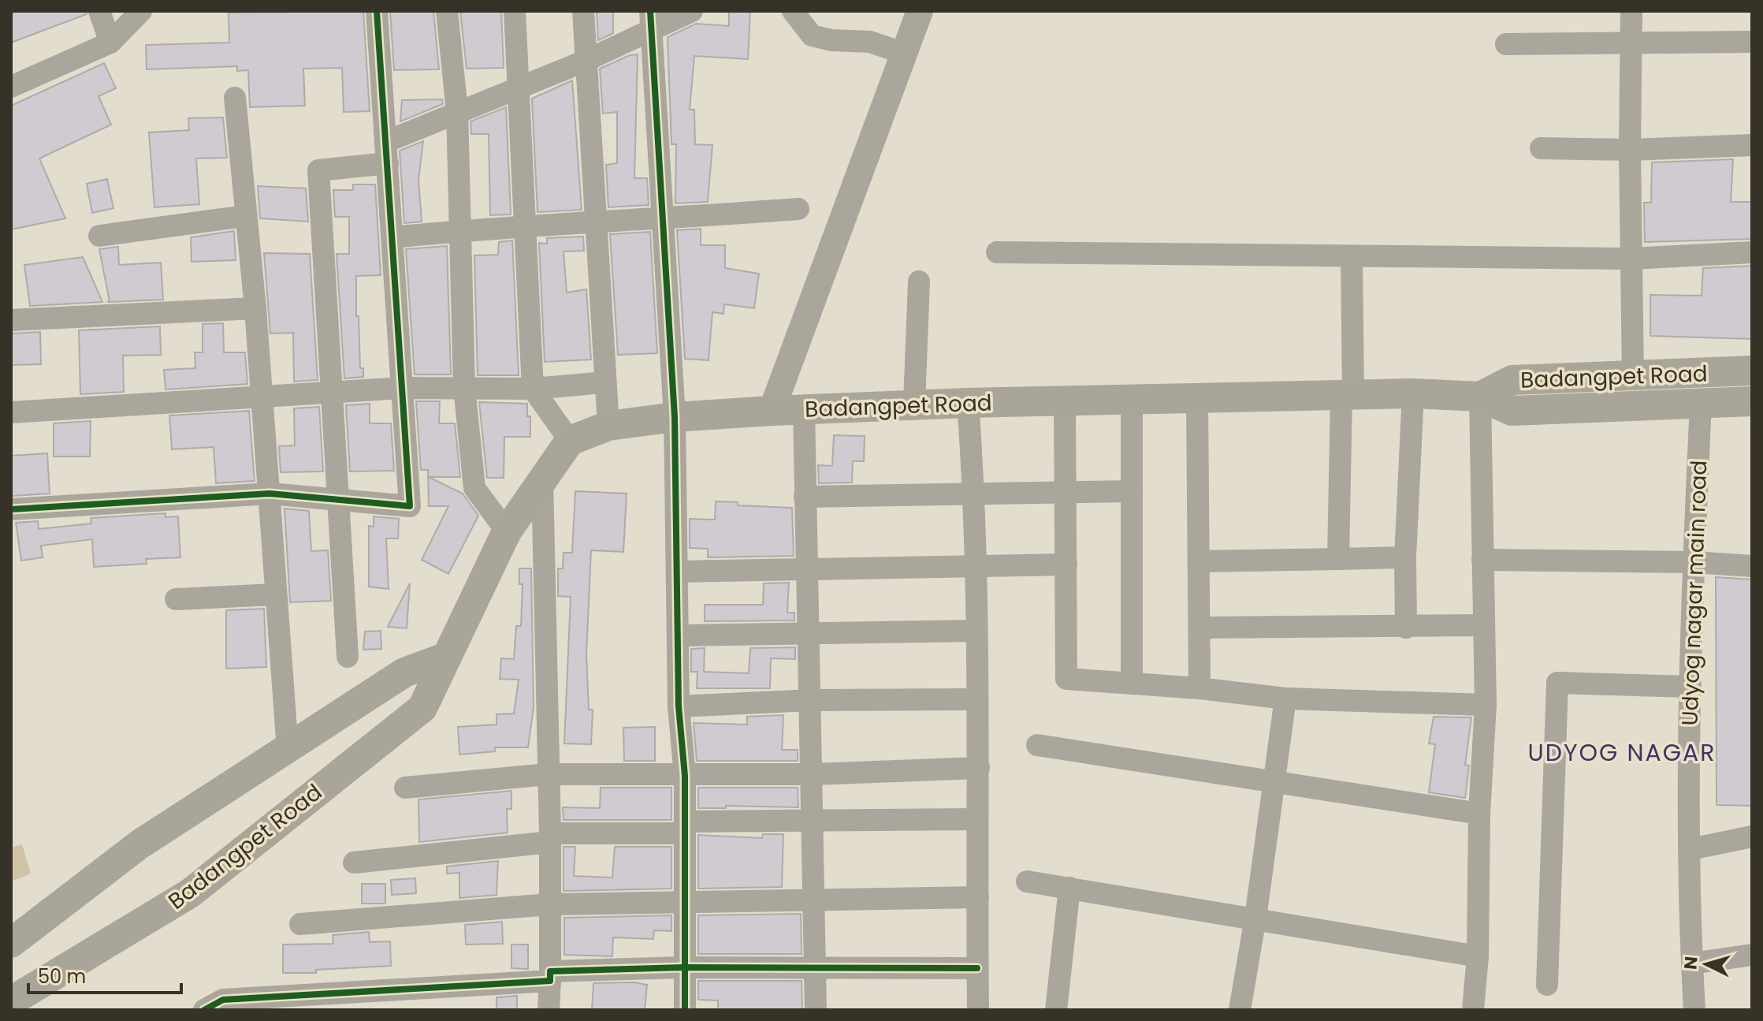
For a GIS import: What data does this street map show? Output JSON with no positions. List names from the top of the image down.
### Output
{
  "streets": {
    "main road": ["Badangpet Road"],
    "street": ["Udyog nagar main road"]
  },
  "crossings": [
    ["Badangpet Road", "Udyog nagar main road"]
  ],
  "districts": ["UDYOG NAGAR"],
  "scale_bar": "50 m",
  "north": "left"
}
